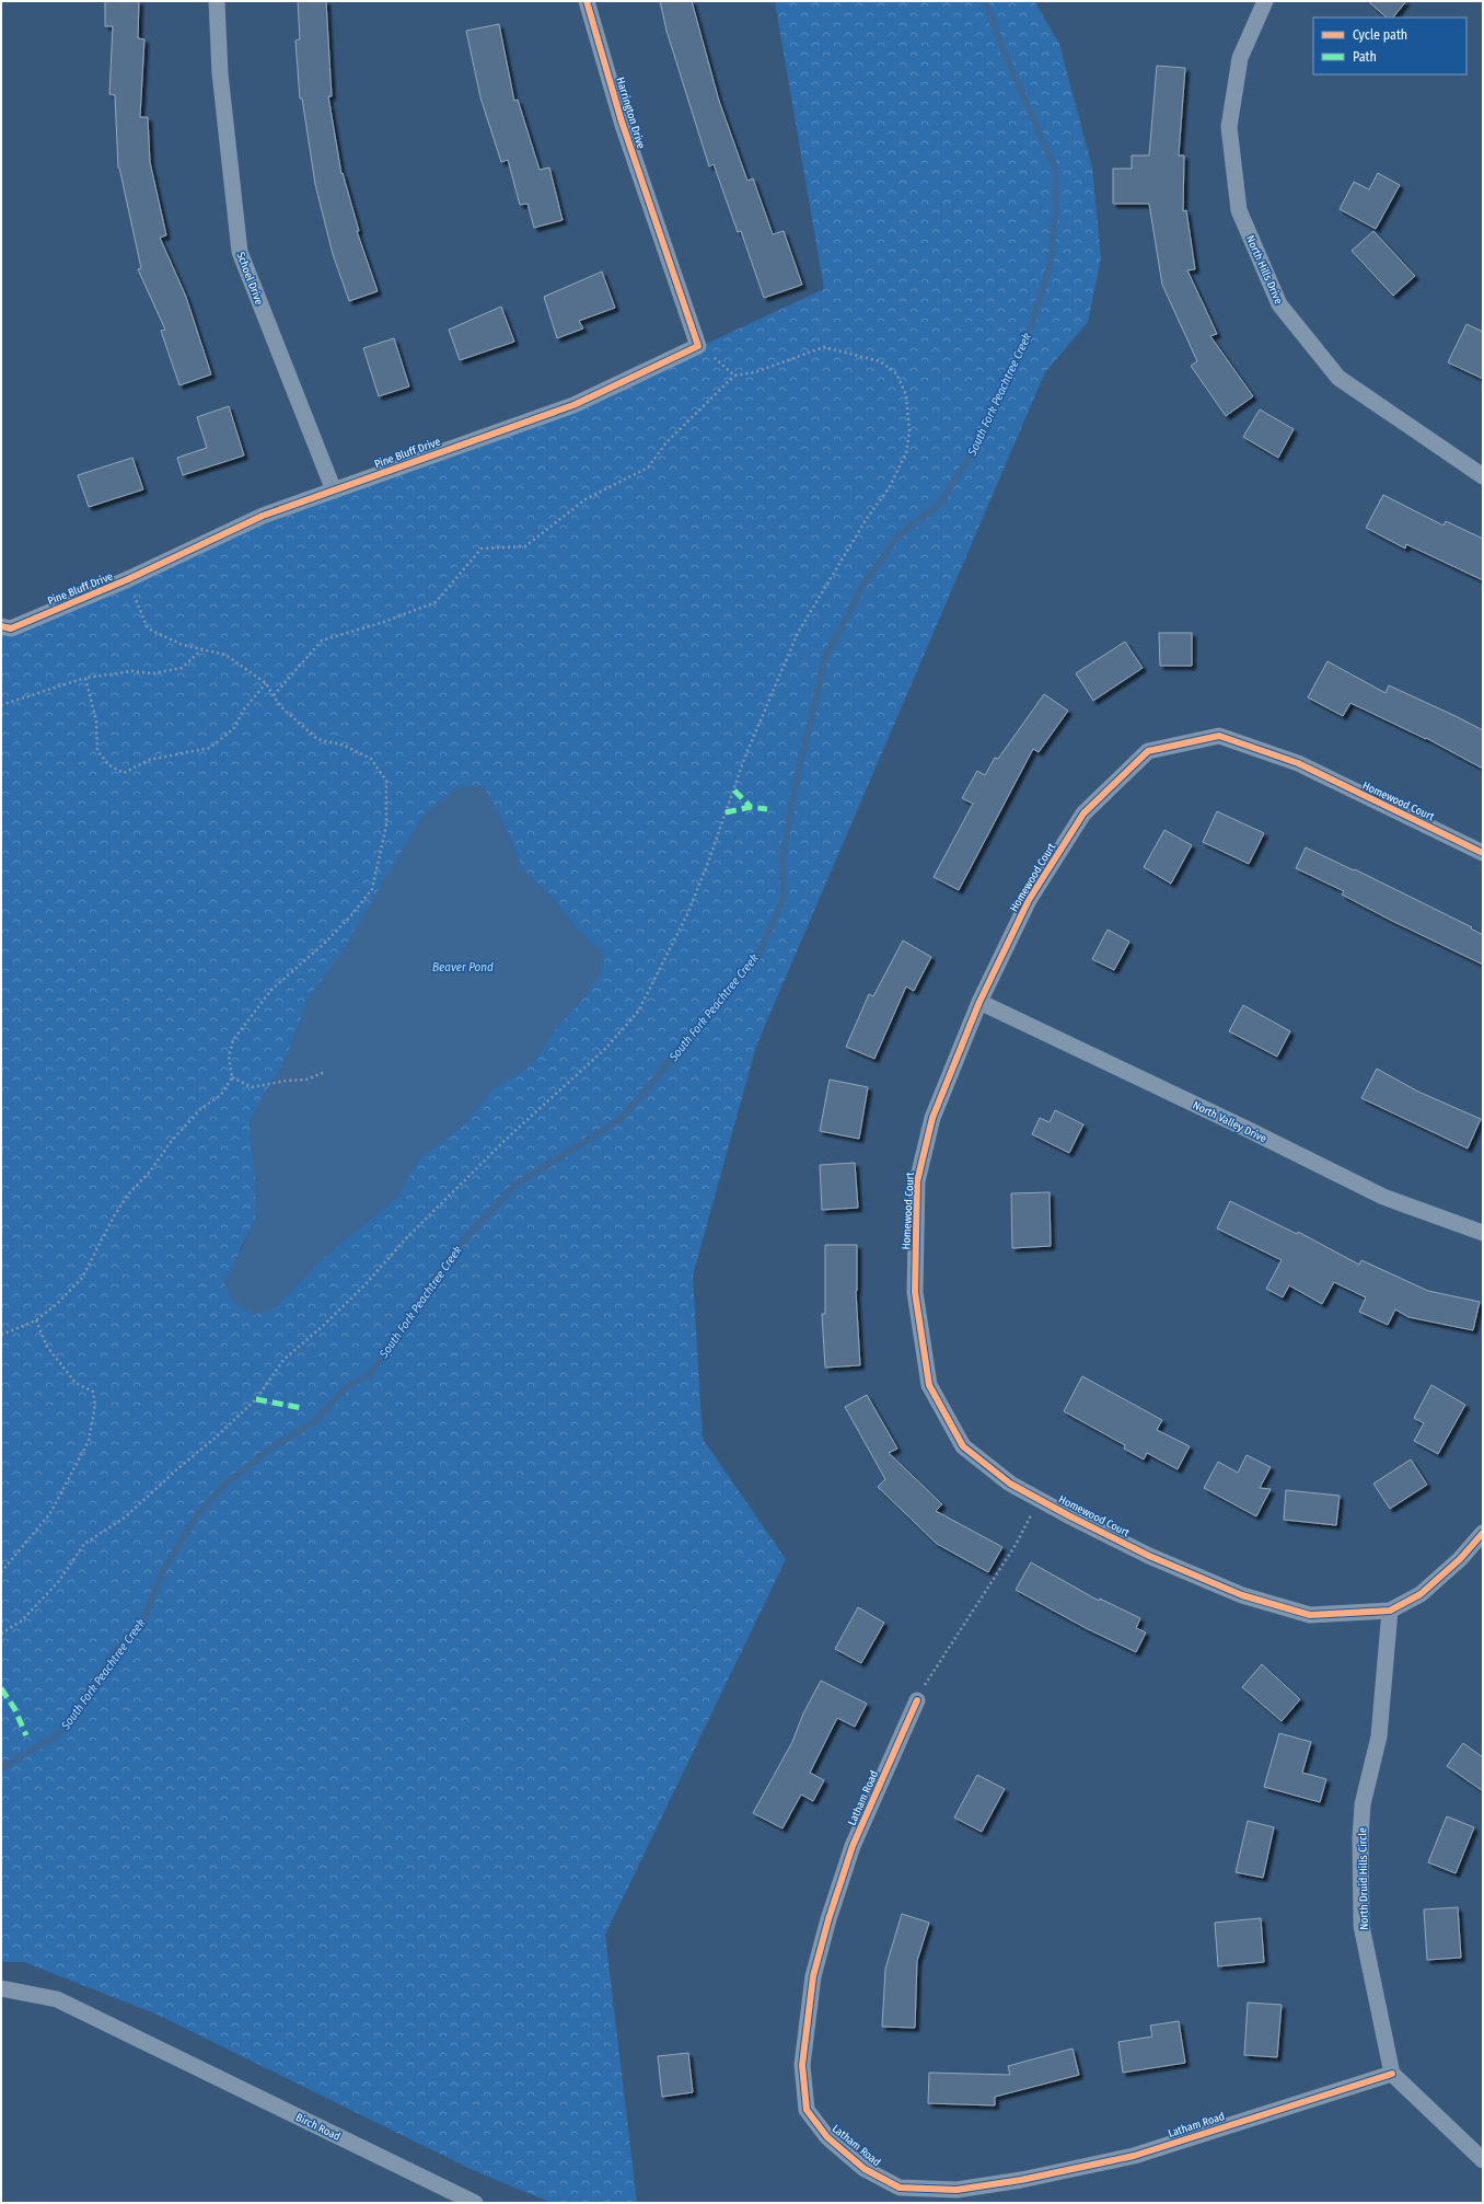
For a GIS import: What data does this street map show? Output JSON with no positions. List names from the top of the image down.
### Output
{
  "streets": {
    "street": [
      "Harrington Drive",
      "North Hills Drive",
      "Schoel Drive",
      "Pine Bluff Drive",
      "Homewood Court",
      "North Valley Drive",
      "Latham Road",
      "North Druid Hills Circle",
      "Birch Road"
    ]
  },
  "crossings": [
    ["Harrington Drive", "Pine Bluff Drive"],
    ["Schoel Drive", "Pine Bluff Drive"],
    ["Homewood Court", "North Valley Drive"],
    ["Homewood Court", "North Druid Hills Circle"],
    ["Latham Road", "North Druid Hills Circle"]
  ],
  "water": ["South Fork Peachtree Creek", "Beaver Pond"],
  "legend": ["Cycle path", "Path"]
}
